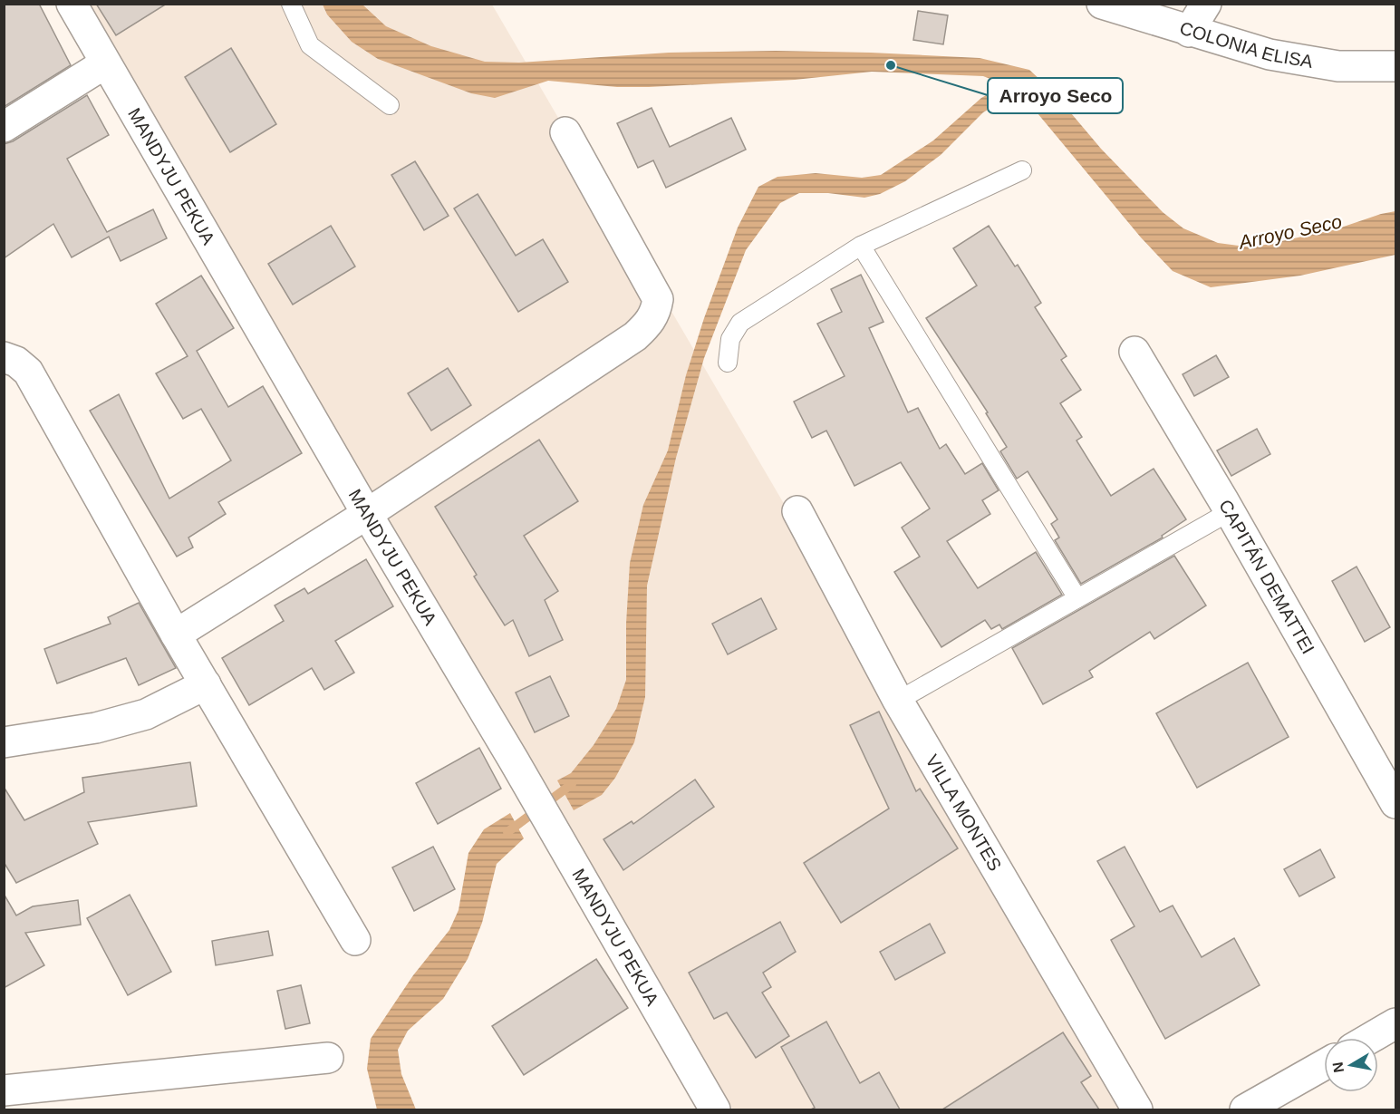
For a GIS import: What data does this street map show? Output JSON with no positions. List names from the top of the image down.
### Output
{
  "streets": {
    "street": [
      "COLONIA ELISA",
      "MANDYJU PEKUA",
      "CAPITÁN DEMATTEI",
      "VILLA MONTES"
    ]
  },
  "water": ["Arroyo Seco"],
  "places": ["Arroyo Seco"],
  "north": "left"
}
